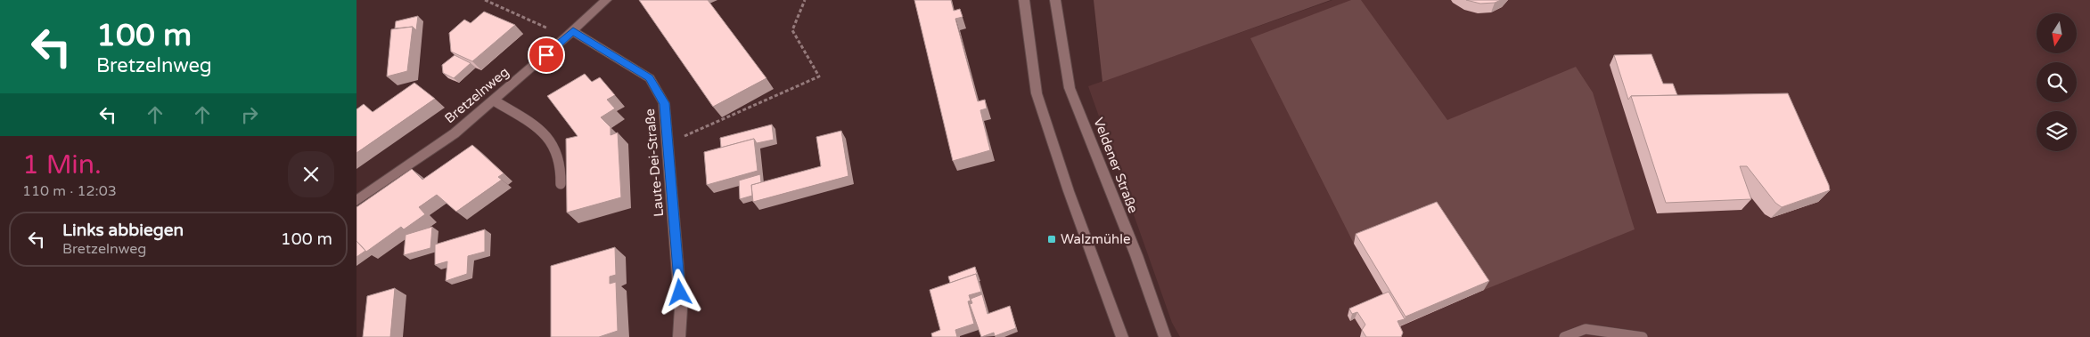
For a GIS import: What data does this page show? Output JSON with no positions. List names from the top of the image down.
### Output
{
  "streets": {
    "street": ["Bretzelnweg", "Laute-Dei-Straße", "Veldener Straße"]
  },
  "crossings": [
    ["Bretzelnweg", "Laute-Dei-Straße"]
  ],
  "places": {
    "transit": ["Walzmühle"]
  },
  "north": "bottom",
  "page": {
    "turn": ["100 m", "Bretzelnweg"],
    "heading": ["1 Min.", "110 m · 12:03"],
    "list": [
      {
        "name": "Links abbiegen",
        "note": "Bretzelnweg",
        "value": "100 m"
      }
    ]
  }
}
